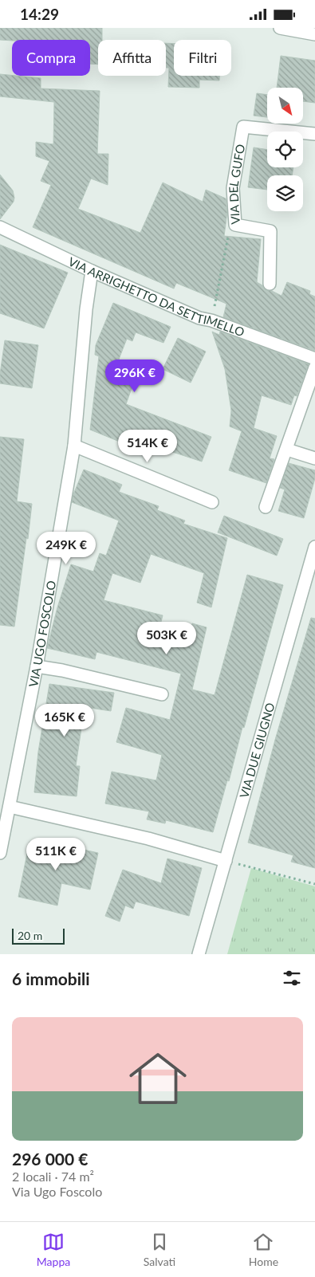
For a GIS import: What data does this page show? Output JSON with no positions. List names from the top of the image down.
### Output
{
  "streets": {
    "street": [
      "VIA DEL GUFO",
      "VIA ARRIGHETTO DA SETTIMELLO",
      "VIA UGO FOSCOLO",
      "VIA DUE GIUGNO"
    ]
  },
  "crossings": [
    ["VIA ARRIGHETTO DA SETTIMELLO", "VIA UGO FOSCOLO"]
  ],
  "scale_bar": "20 m",
  "north": "bottom right",
  "page": {
    "status": "14:29",
    "chip": ["Compra", "Affitta", "Filtri"],
    "price": [
      "296K €",
      "514K €",
      "249K €",
      "503K €",
      "165K €",
      "511K €"
    ],
    "scale": "20 m",
    "heading": "6 immobili",
    "list": [
      {
        "name": "296 000 €",
        "note": "2 locali · 74 m² · Via Ugo Foscolo"
      }
    ],
    "tabs": ["Mappa", "Salvati", "Home"]
  }
}
